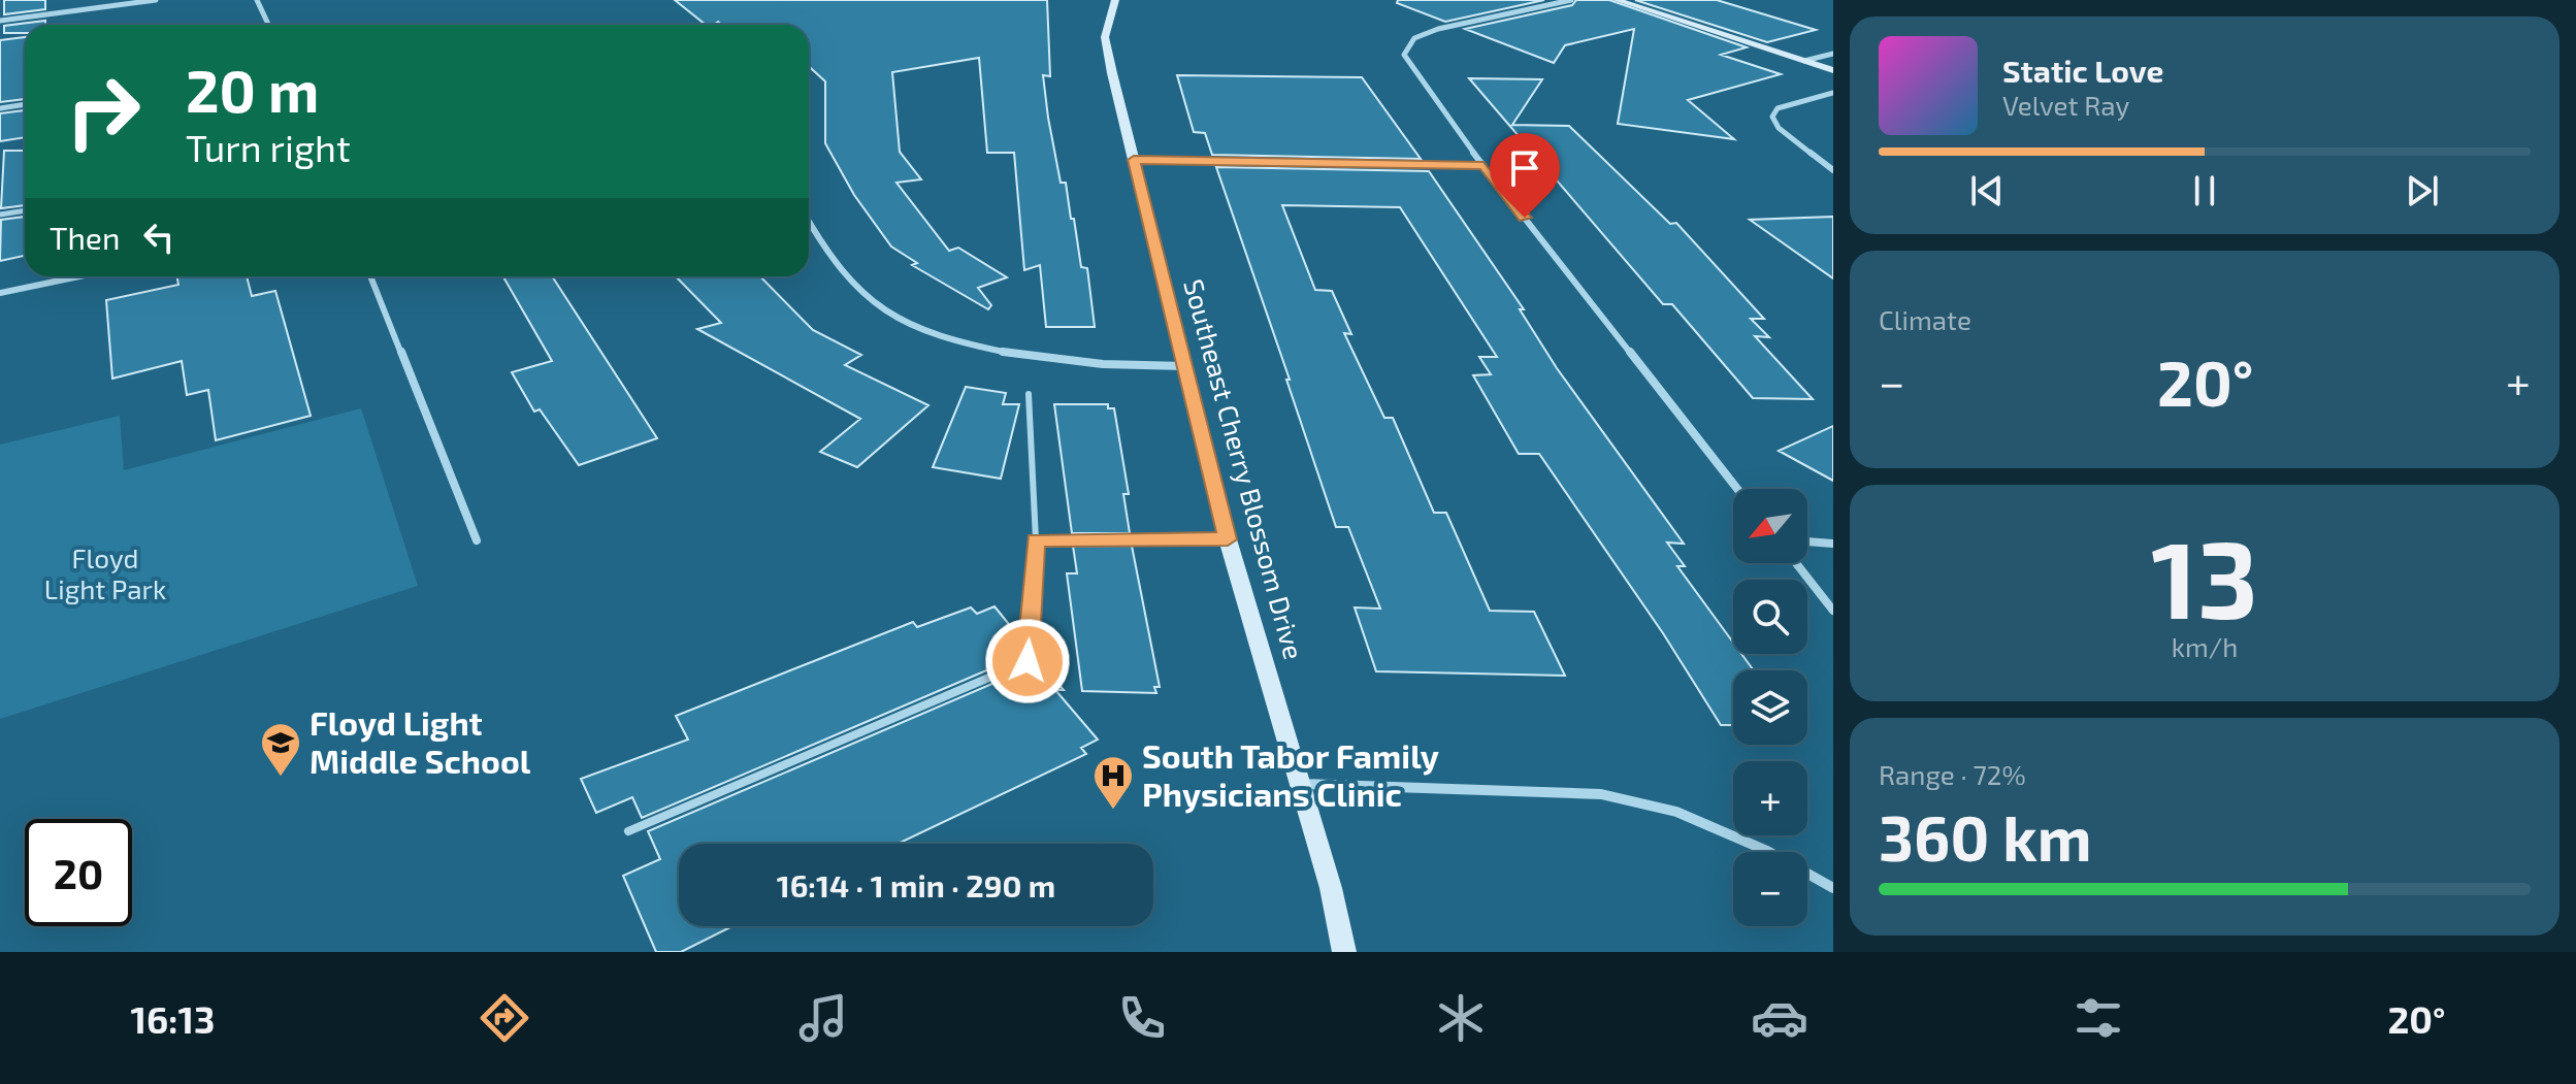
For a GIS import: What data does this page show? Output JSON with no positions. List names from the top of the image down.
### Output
{
  "streets": {
    "main road": ["Southeast Cherry Blossom Drive"]
  },
  "parks": ["Floyd Light Park"],
  "places": {
    "school or university": ["Floyd Light Middle School"],
    "hospital": ["South Tabor Family Physicians Clinic"]
  },
  "north": "bottom left",
  "page": {
    "turn": ["20 m", "Turn right"],
    "song": ["Static Love", "Velvet Ray"],
    "then": "Then",
    "tile": [
      "Climate",
      ["13", "km/h"],
      ["Range · 72%", "360 km"]
    ],
    "heat": ["−", "20°", "+"],
    "map_buttons": ["+", "−"],
    "limit": "20",
    "trip": "16:14 · 1 min · 290 m",
    "tabs": ["16:13", "20°"]
  }
}
